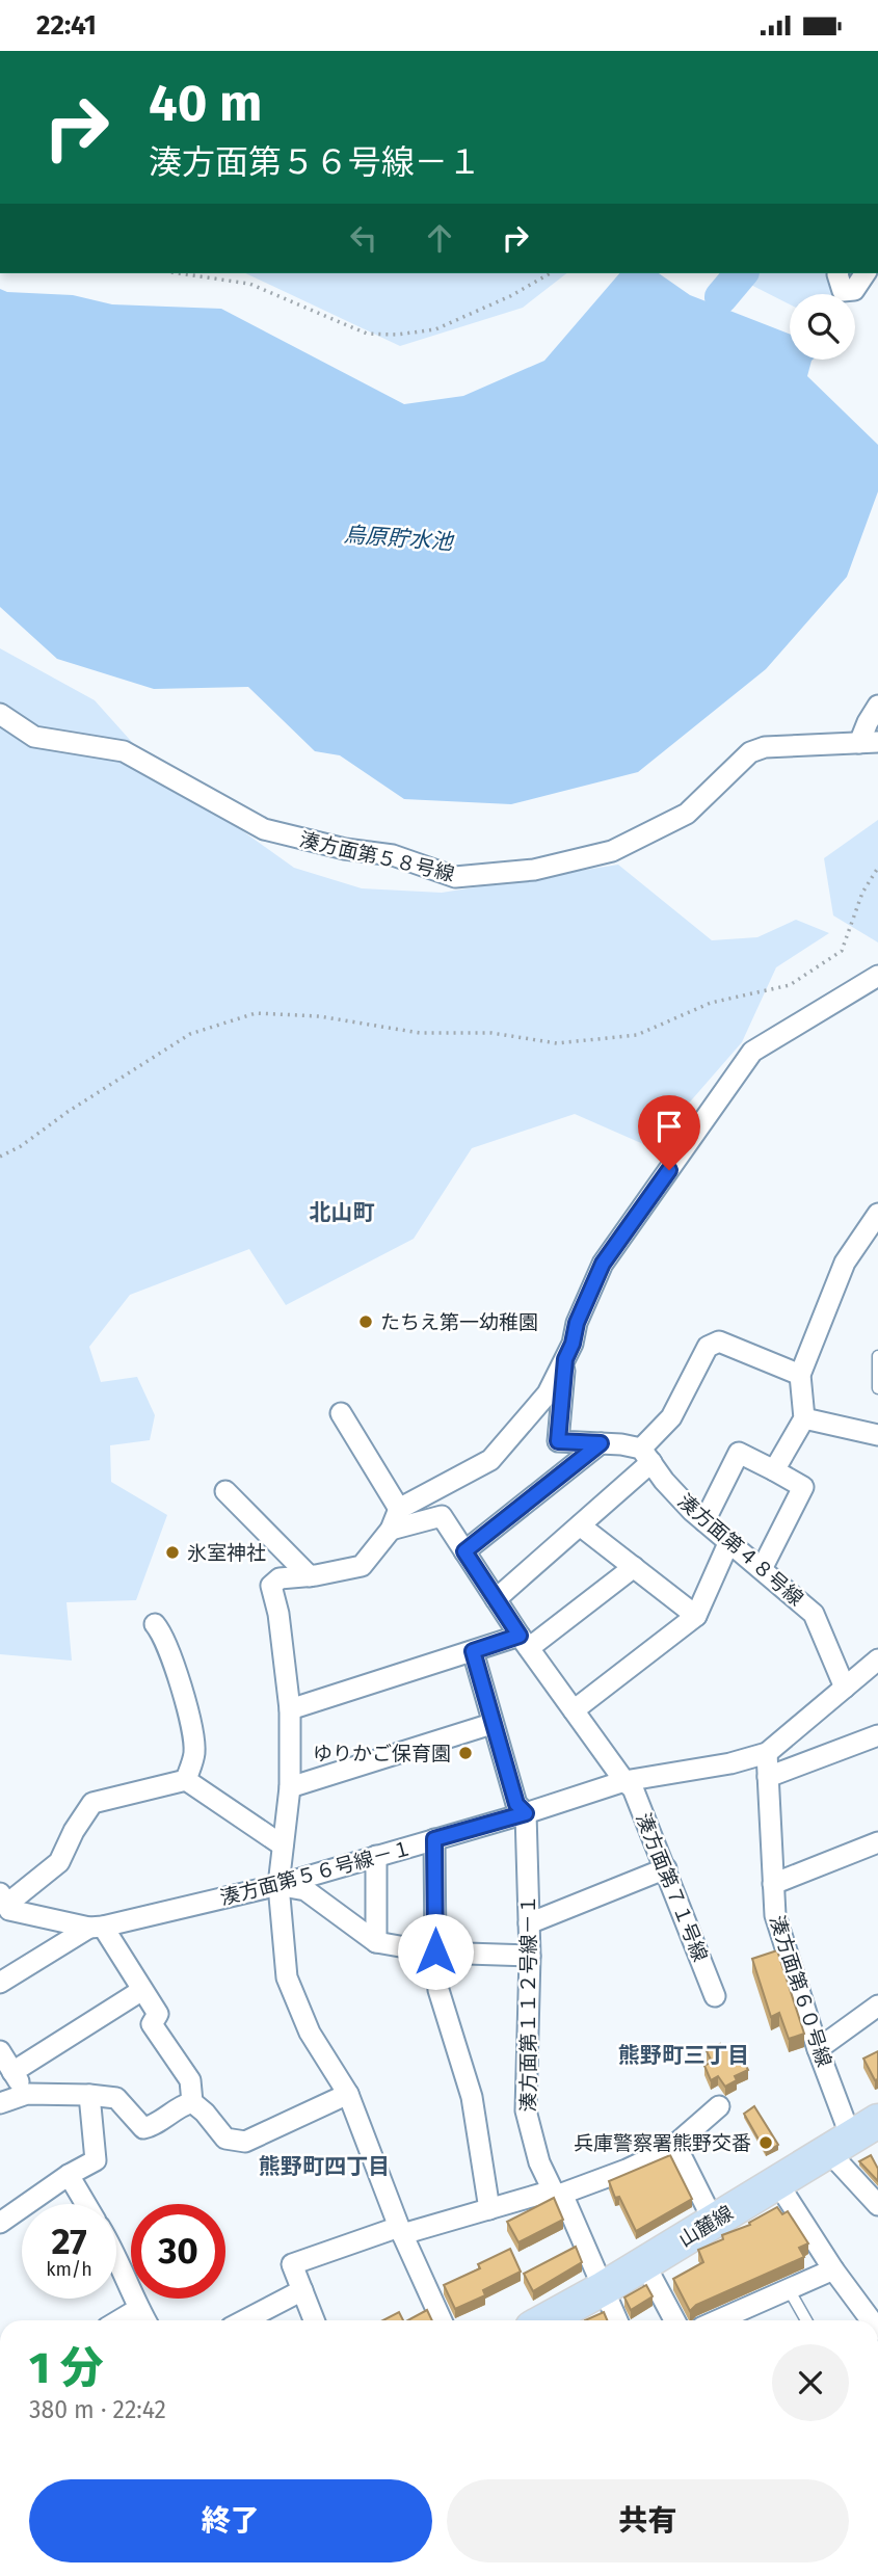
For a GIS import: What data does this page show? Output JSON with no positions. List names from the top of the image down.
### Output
{
  "streets": {
    "main road": ["山麓線"],
    "street": [
      "湊方面第５８号線",
      "湊方面第４８号線",
      "湊方面第５６号線－１",
      "湊方面第７１号線",
      "湊方面第６０号線",
      "湊方面第１１２号線－１"
    ]
  },
  "crossings": [
    ["湊方面第５６号線－１", "湊方面第７１号線"],
    ["湊方面第５６号線－１", "湊方面第６０号線"],
    ["湊方面第５６号線－１", "湊方面第１１２号線－１"],
    ["湊方面第６０号線", "山麓線"],
    ["湊方面第１１２号線－１", "山麓線"]
  ],
  "districts": ["北山町", "熊野町三丁目", "熊野町四丁目"],
  "water": ["烏原貯水池"],
  "places": [
    "たちえ第一幼稚園",
    "氷室神社",
    "ゆりかご保育園",
    "兵庫警察署熊野交番"
  ],
  "page": {
    "status": "22:41",
    "turn": ["40 m", "湊方面第５６号線－１"],
    "speed": "27 km/h",
    "limit": "30",
    "heading": ["1 分", "380 m · 22:42"],
    "buttons": ["終了", "共有"]
  }
}
